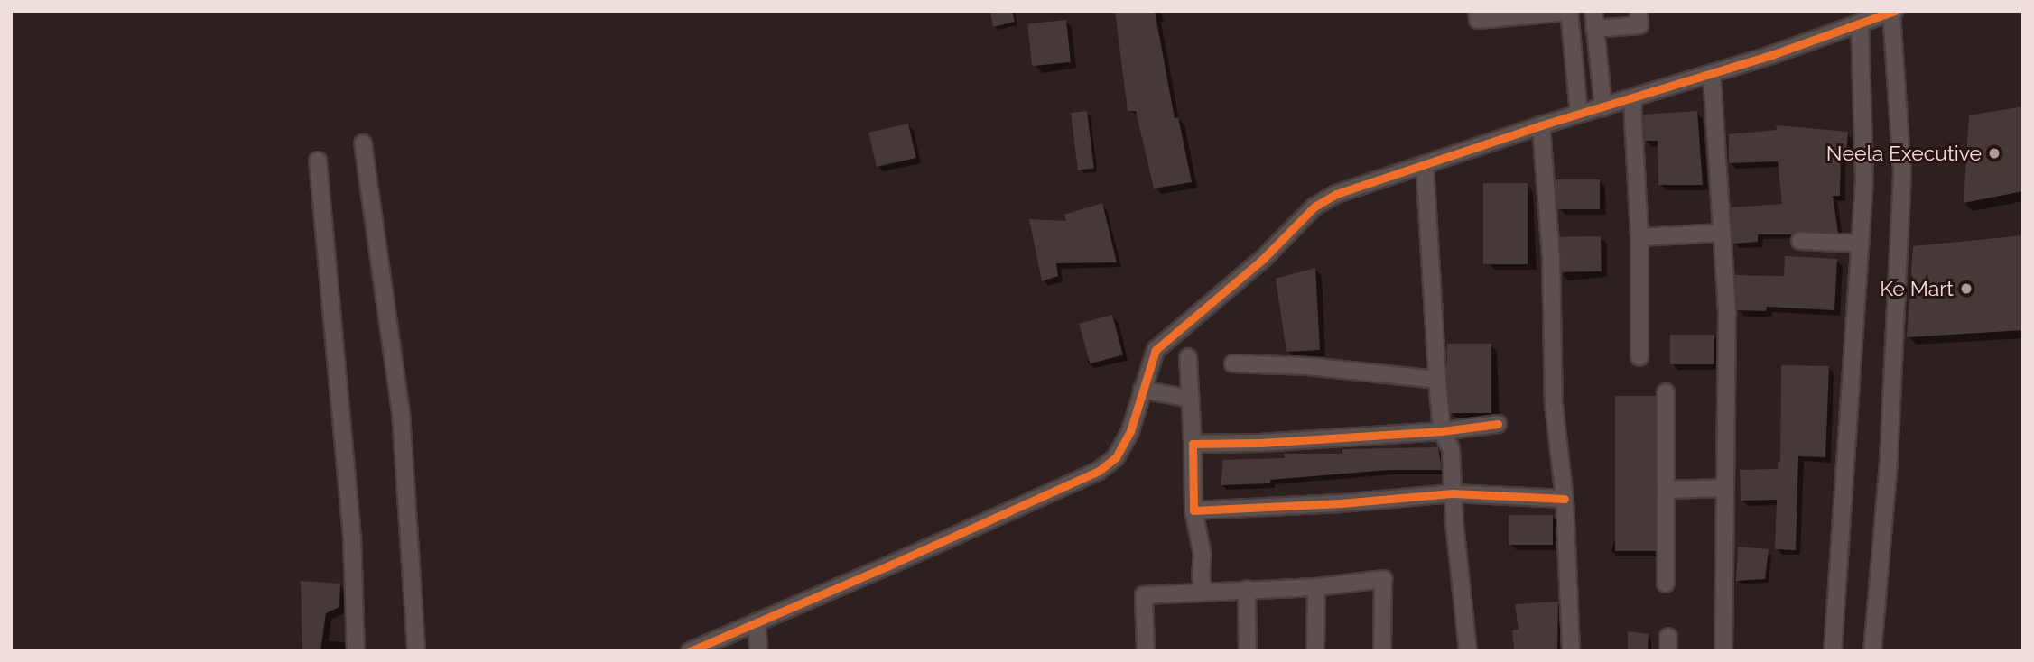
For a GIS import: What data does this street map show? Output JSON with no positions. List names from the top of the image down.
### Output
{
  "places": ["Neela Executive", "Ke Mart"]
}
